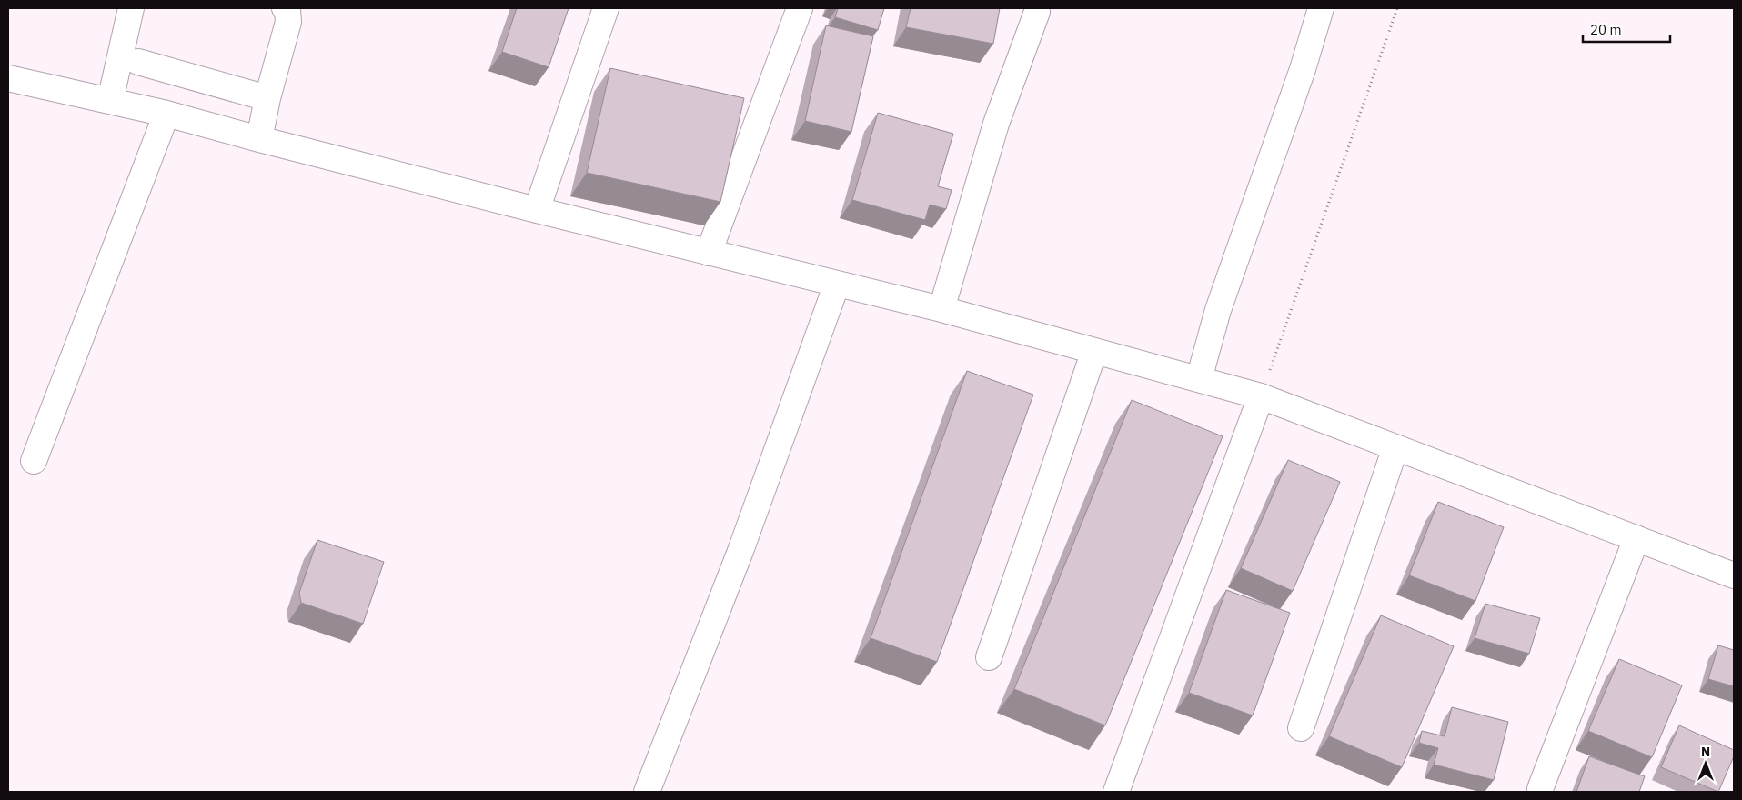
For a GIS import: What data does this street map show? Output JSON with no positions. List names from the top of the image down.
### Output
{
  "scale_bar": "20 m",
  "north": "top"
}
